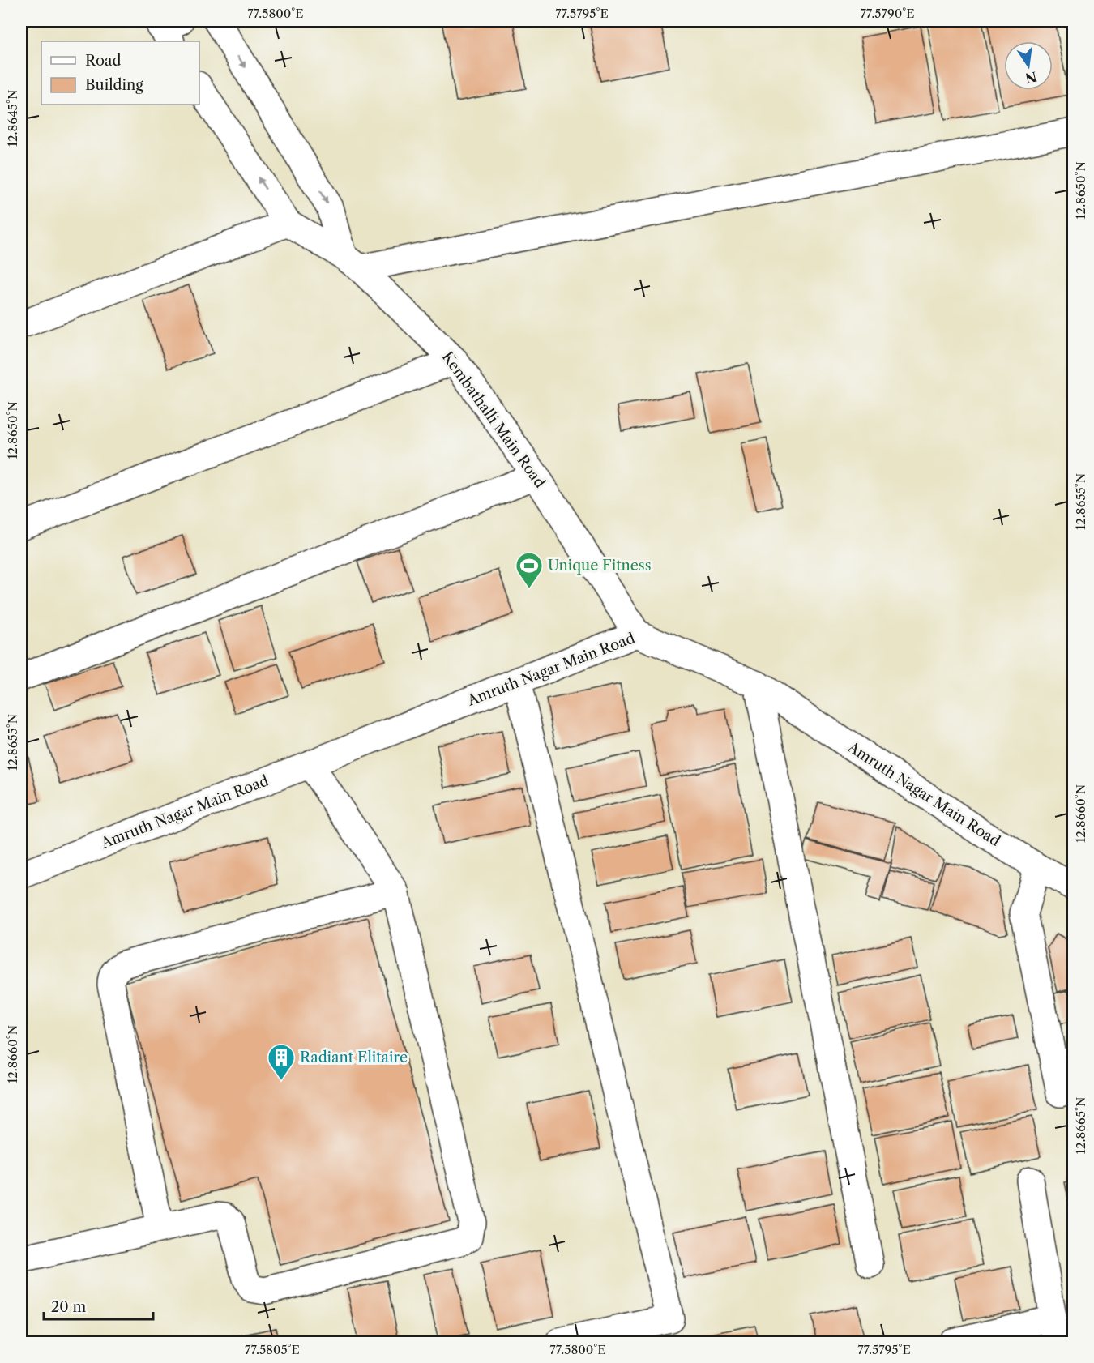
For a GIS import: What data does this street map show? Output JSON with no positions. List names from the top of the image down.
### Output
{
  "streets": {
    "street": ["Kembathalli Main Road", "Amruth Nagar Main Road"]
  },
  "crossings": [
    ["Kembathalli Main Road", "Amruth Nagar Main Road"]
  ],
  "places": {
    "sports": ["Unique Fitness"],
    "building": ["Radiant Elitaire"]
  },
  "legend": ["Road", "Building"],
  "scale_bar": "20 m",
  "north": "bottom",
  "coordinates": [
    "77.5800°E",
    "77.5795°E",
    "77.5790°E",
    "12.8645°N",
    "12.8650°N",
    "12.8655°N",
    "12.8660°N",
    "12.8665°N",
    "77.5805°E"
  ]
}
